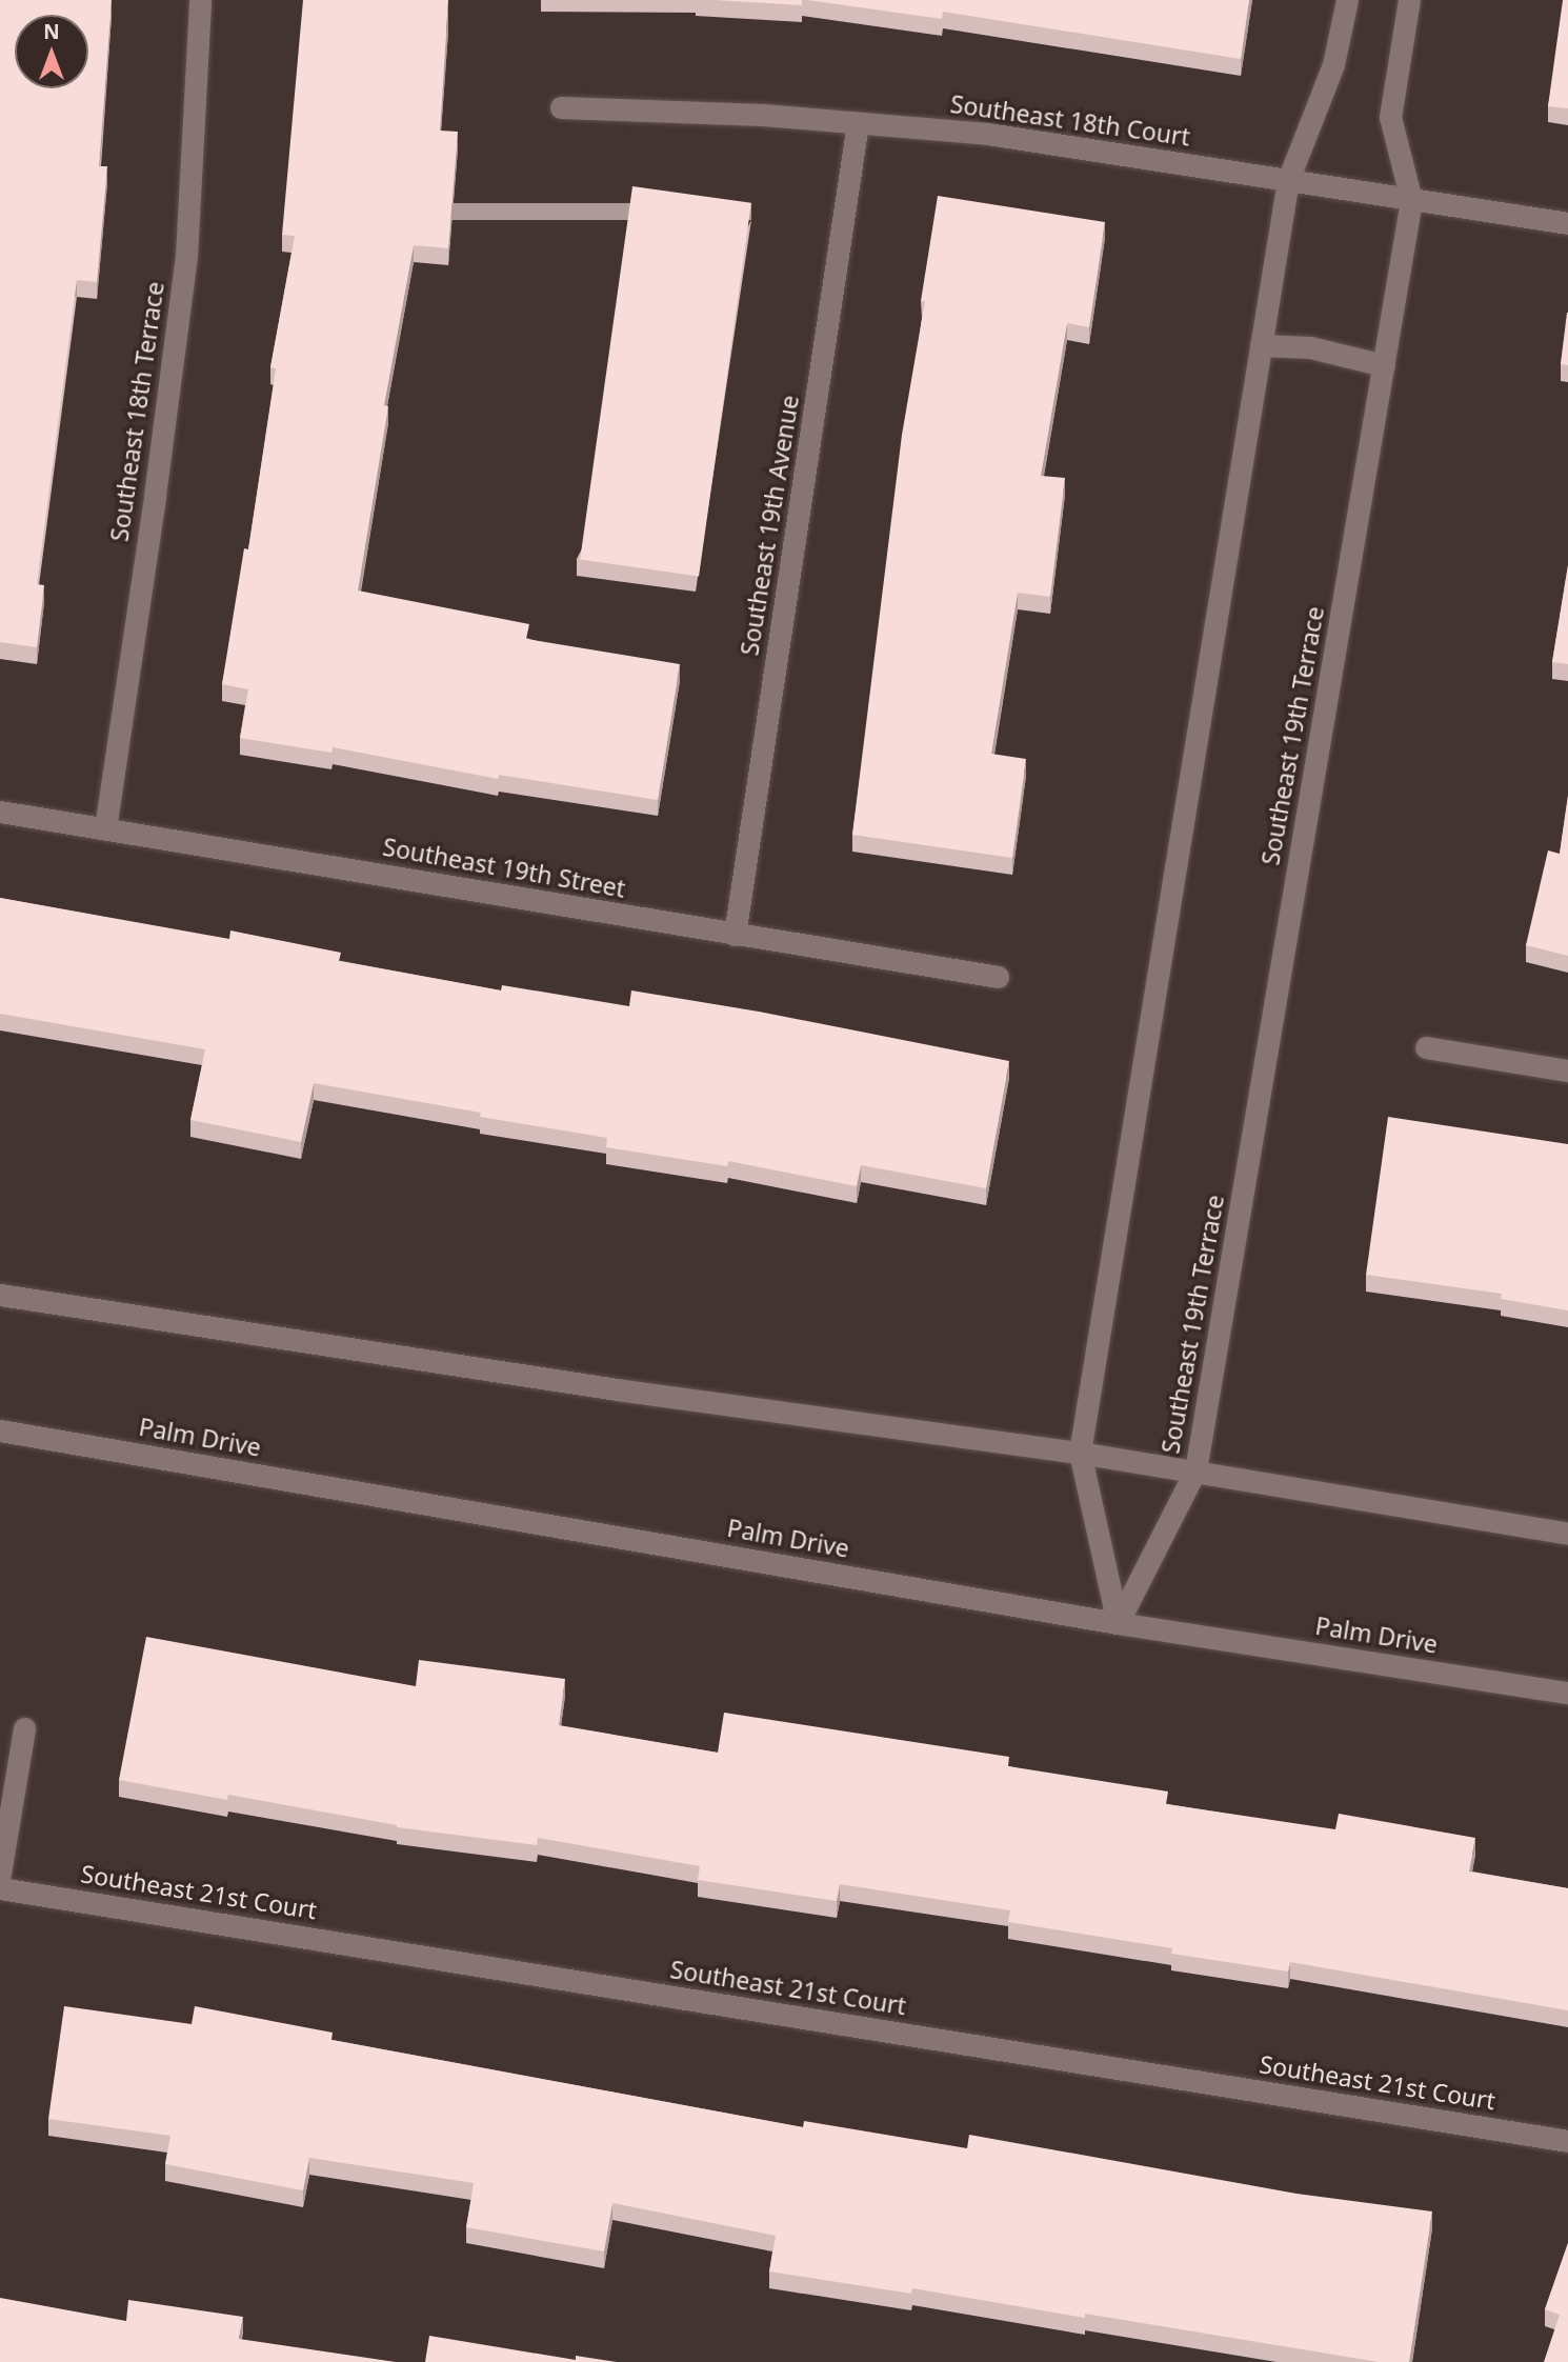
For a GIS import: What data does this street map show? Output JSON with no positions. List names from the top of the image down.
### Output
{
  "streets": {
    "street": [
      "Southeast 18th Court",
      "Southeast 18th Terrace",
      "Southeast 19th Avenue",
      "Southeast 19th Terrace",
      "Southeast 19th Street",
      "Palm Drive",
      "Southeast 21st Court"
    ]
  },
  "crossings": [
    ["Southeast 18th Court", "Southeast 19th Avenue"],
    ["Southeast 18th Court", "Southeast 19th Terrace"],
    ["Southeast 18th Terrace", "Southeast 19th Street"],
    ["Southeast 19th Avenue", "Southeast 19th Street"],
    ["Southeast 19th Terrace", "Palm Drive"]
  ],
  "north": "top"
}
